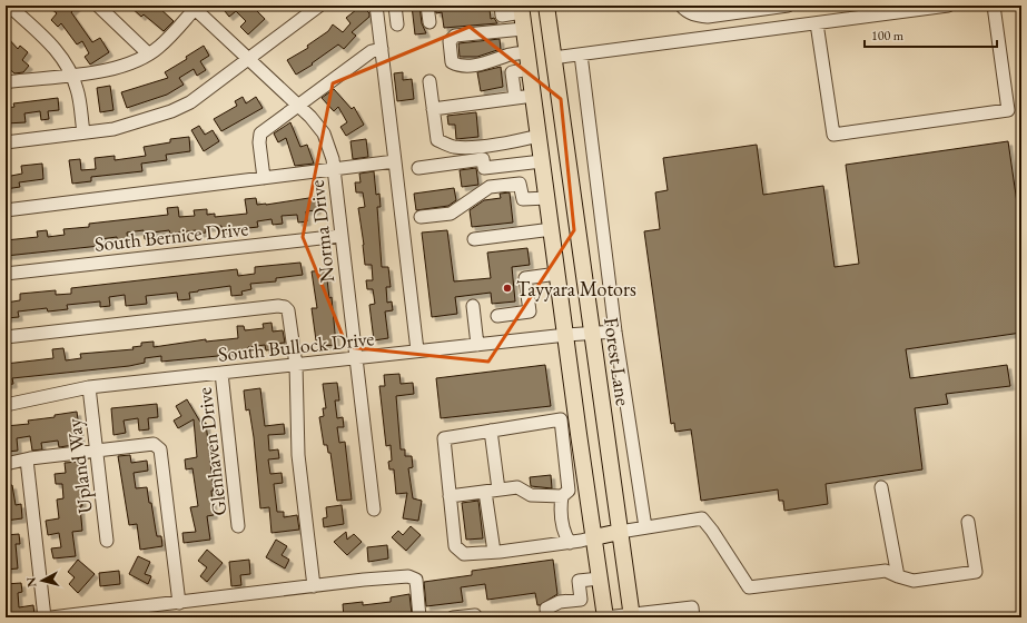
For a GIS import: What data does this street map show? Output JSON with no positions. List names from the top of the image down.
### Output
{
  "streets": {
    "main road": ["Forest Lane"],
    "street": [
      "Norma Drive",
      "South Bernice Drive",
      "South Bullock Drive",
      "Glenhaven Drive",
      "Upland Way"
    ]
  },
  "crossings": [
    ["Norma Drive", "South Bernice Drive"],
    ["Norma Drive", "South Bullock Drive"],
    ["South Bullock Drive", "Forest Lane"],
    ["South Bullock Drive", "Glenhaven Drive"],
    ["South Bullock Drive", "Upland Way"]
  ],
  "places": ["Tayyara Motors"],
  "scale_bar": "100 m",
  "north": "left"
}
